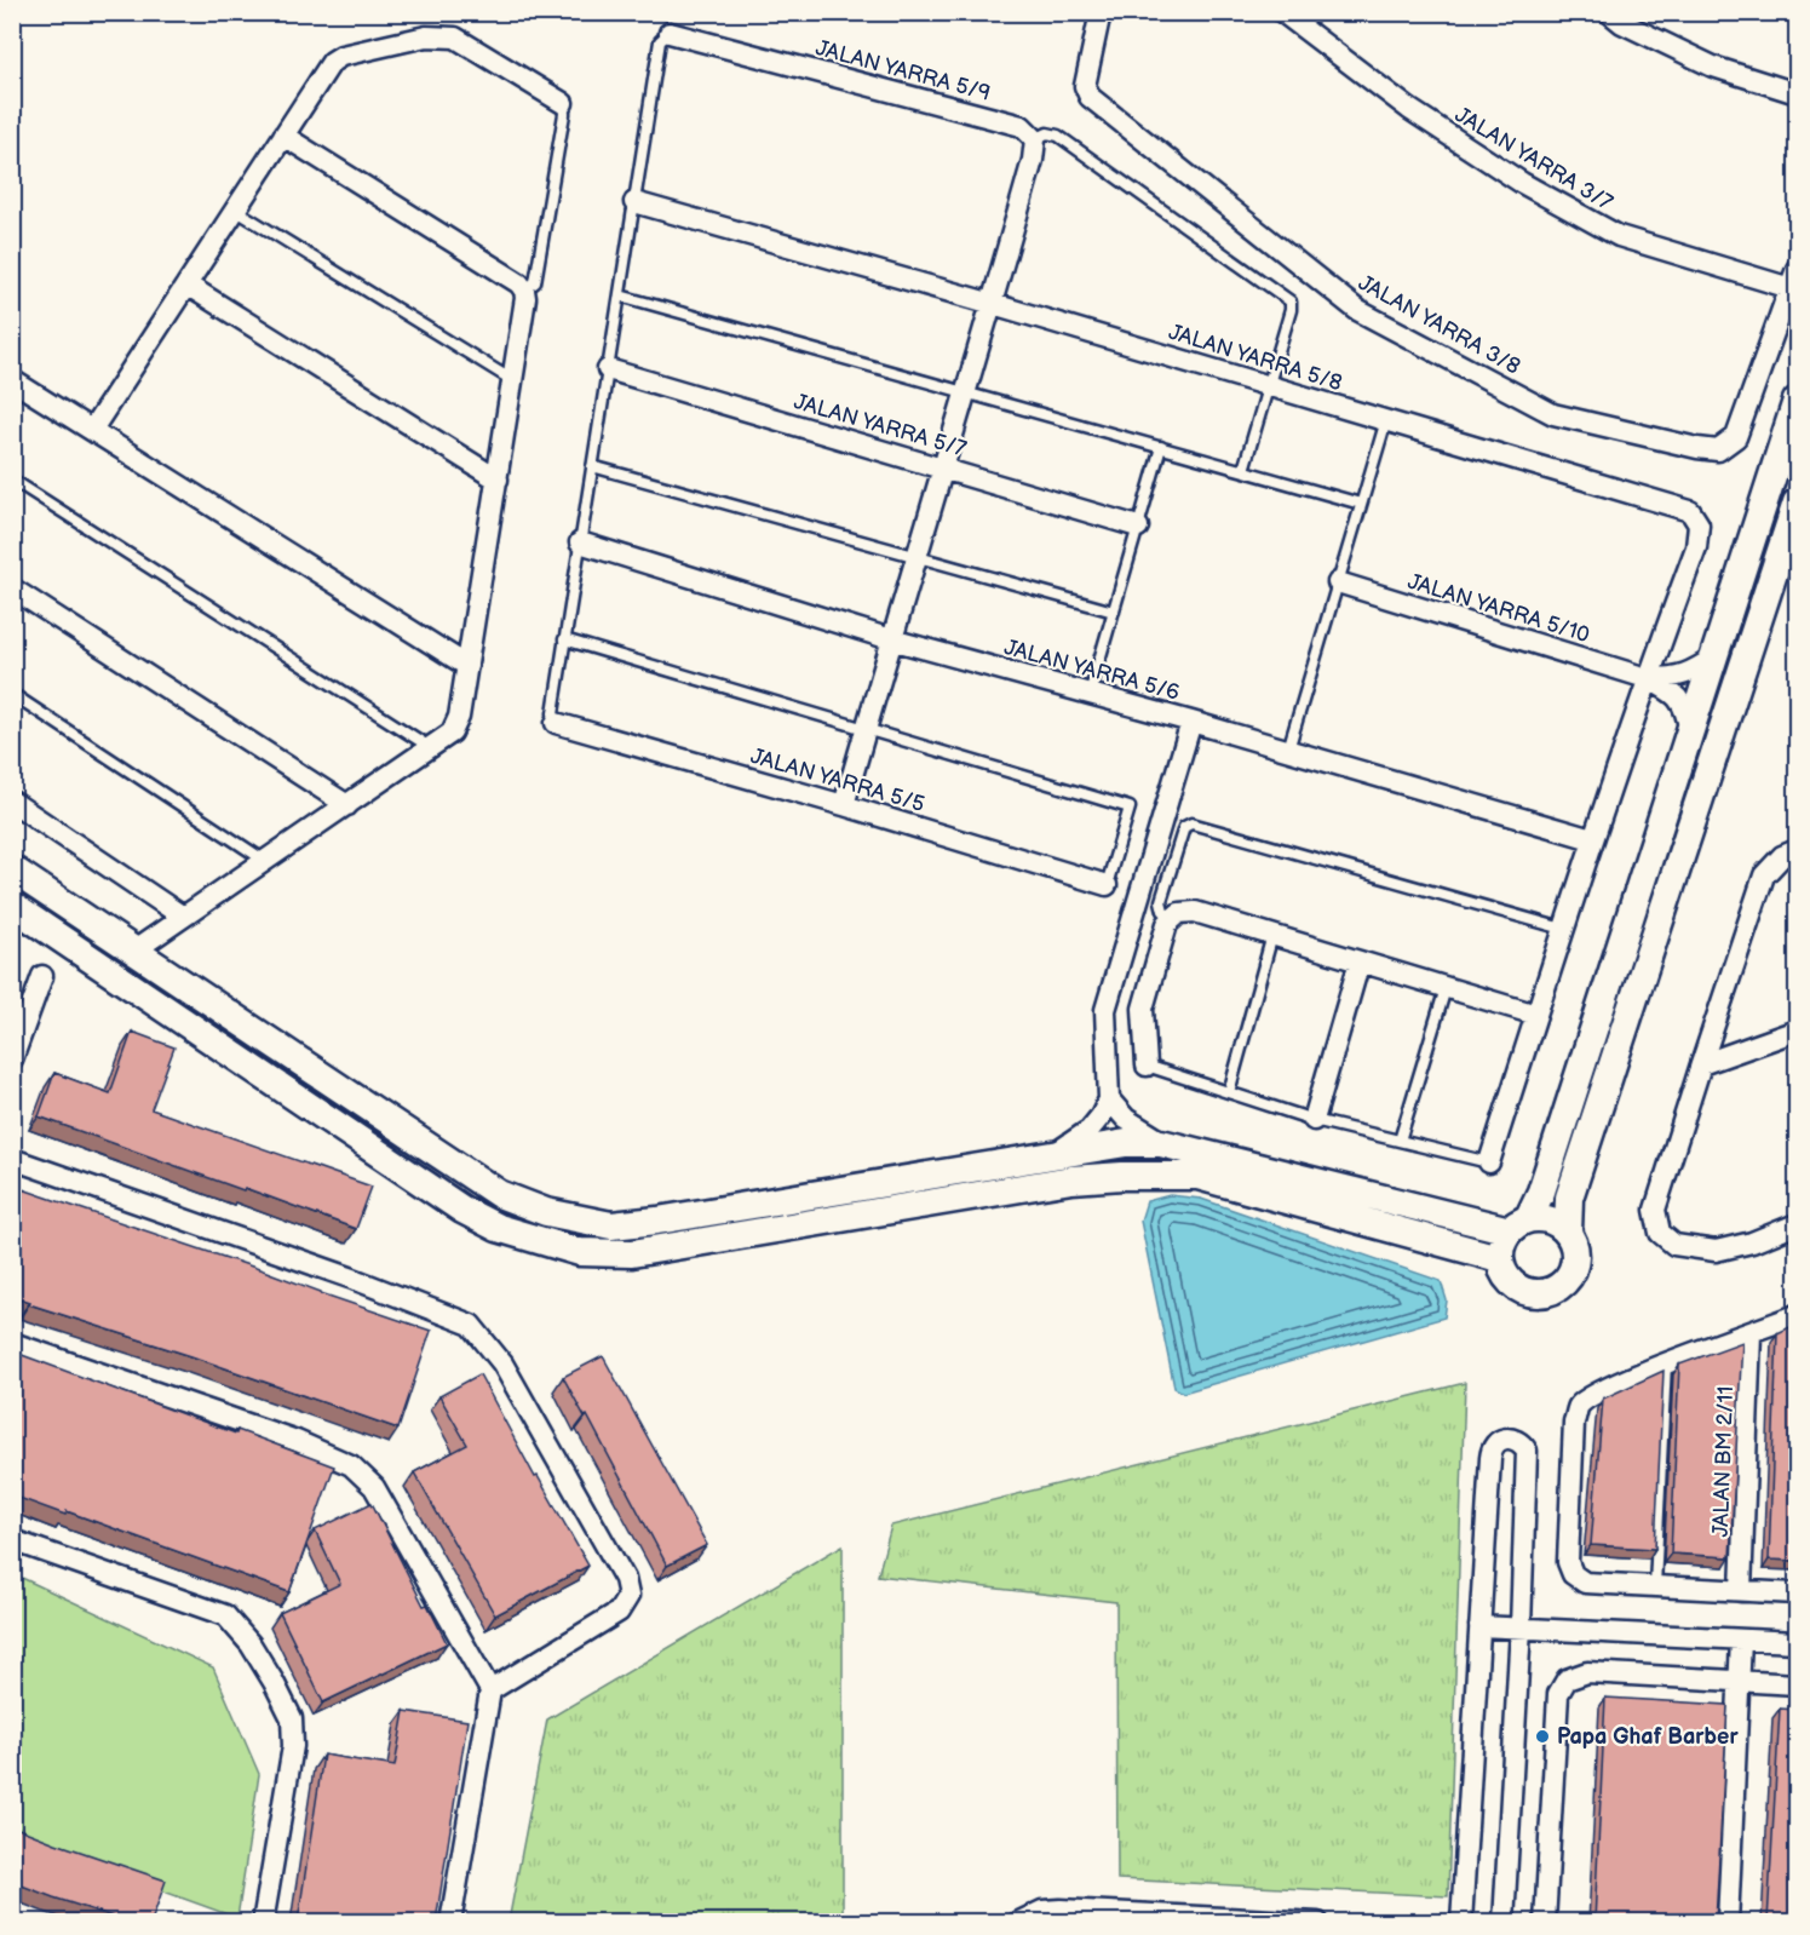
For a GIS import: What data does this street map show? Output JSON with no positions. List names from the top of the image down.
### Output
{
  "streets": {
    "street": [
      "JALAN YARRA 5/9",
      "JALAN YARRA 3/7",
      "JALAN YARRA 3/8",
      "JALAN YARRA 5/8",
      "JALAN YARRA 5/7",
      "JALAN YARRA 5/10",
      "JALAN YARRA 5/6",
      "JALAN YARRA 5/5",
      "JALAN BM 2/11"
    ]
  },
  "crossings": [
    ["JALAN YARRA 3/7", "JALAN YARRA 3/8"],
    ["JALAN YARRA 5/8", "JALAN YARRA 5/10"]
  ],
  "places": ["Papa Ghaf Barber"]
}
